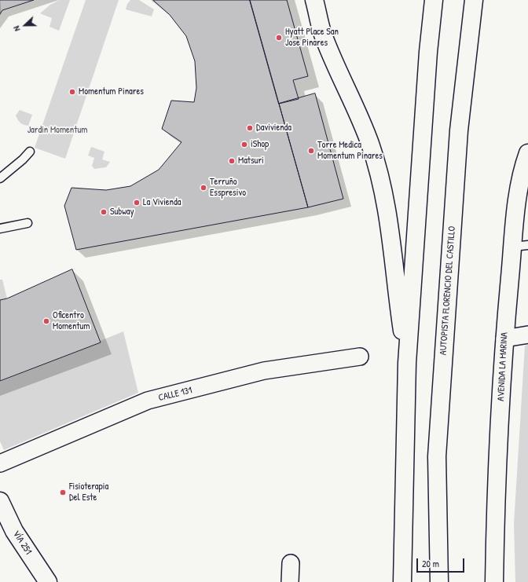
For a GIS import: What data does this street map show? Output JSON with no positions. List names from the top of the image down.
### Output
{
  "streets": {
    "main road": ["AUTOPISTA FLORENCIO DEL CASTILLO", "AVENIDA LA MARINA", "VÍA 251"],
    "street": ["CALLE 131"]
  },
  "parks": ["Jardín Momentum"],
  "places": [
    "Hyatt Place San Jose Pinares",
    "Momentum Pinares",
    "Davivienda",
    "iShop",
    "Torre Medica Momentum Pinares",
    "Matsuri",
    "Terruño Esspresivo",
    "La Vivienda",
    "Subway",
    "Oficentro Momentum",
    "Fisioterapia Del Este"
  ],
  "scale_bar": "20 m",
  "north": "left"
}
